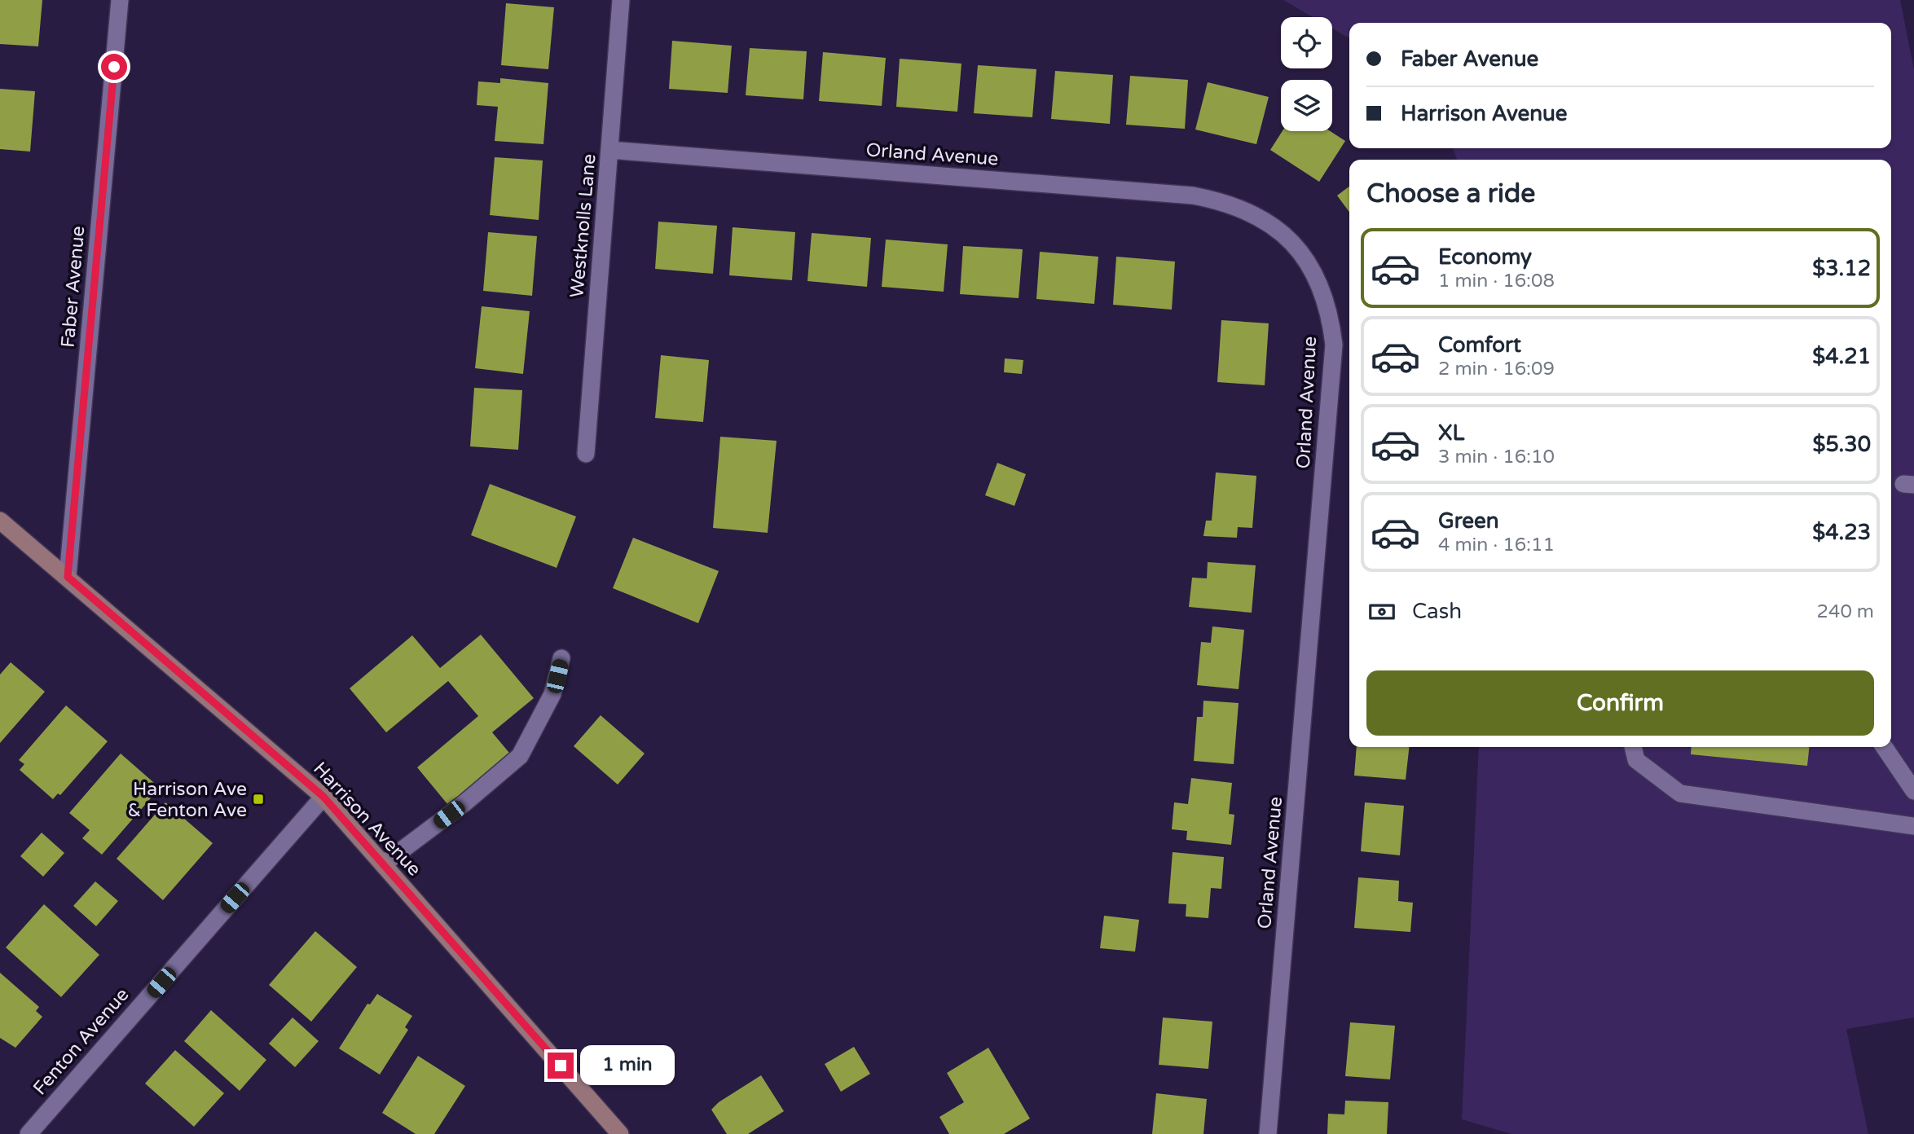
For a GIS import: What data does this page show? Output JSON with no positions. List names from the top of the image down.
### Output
{
  "streets": {
    "main road": ["Harrison Avenue"],
    "street": [
      "Orland Avenue",
      "Westknolls Lane",
      "Faber Avenue",
      "Fenton Avenue"
    ]
  },
  "crossings": [
    ["Orland Avenue", "Westknolls Lane"],
    ["Faber Avenue", "Harrison Avenue"],
    ["Harrison Avenue", "Fenton Avenue"]
  ],
  "places": {
    "transit": ["Harrison Ave & Fenton Ave"]
  },
  "page": {
    "banner": ["Faber Avenue", "Harrison Avenue"],
    "heading": "Choose a ride",
    "list": [
      {
        "name": "Economy",
        "note": "1 min · 16:08",
        "value": "$3.12"
      },
      {
        "name": "Comfort",
        "note": "2 min · 16:09",
        "value": "$4.21"
      },
      {
        "name": "XL",
        "note": "3 min · 16:10",
        "value": "$5.30"
      },
      {
        "name": "Green",
        "note": "4 min · 16:11",
        "value": "$4.23"
      }
    ],
    "pay": ["Cash", "240 m"],
    "buttons": "Confirm",
    "bubble": "1 min"
  }
}
